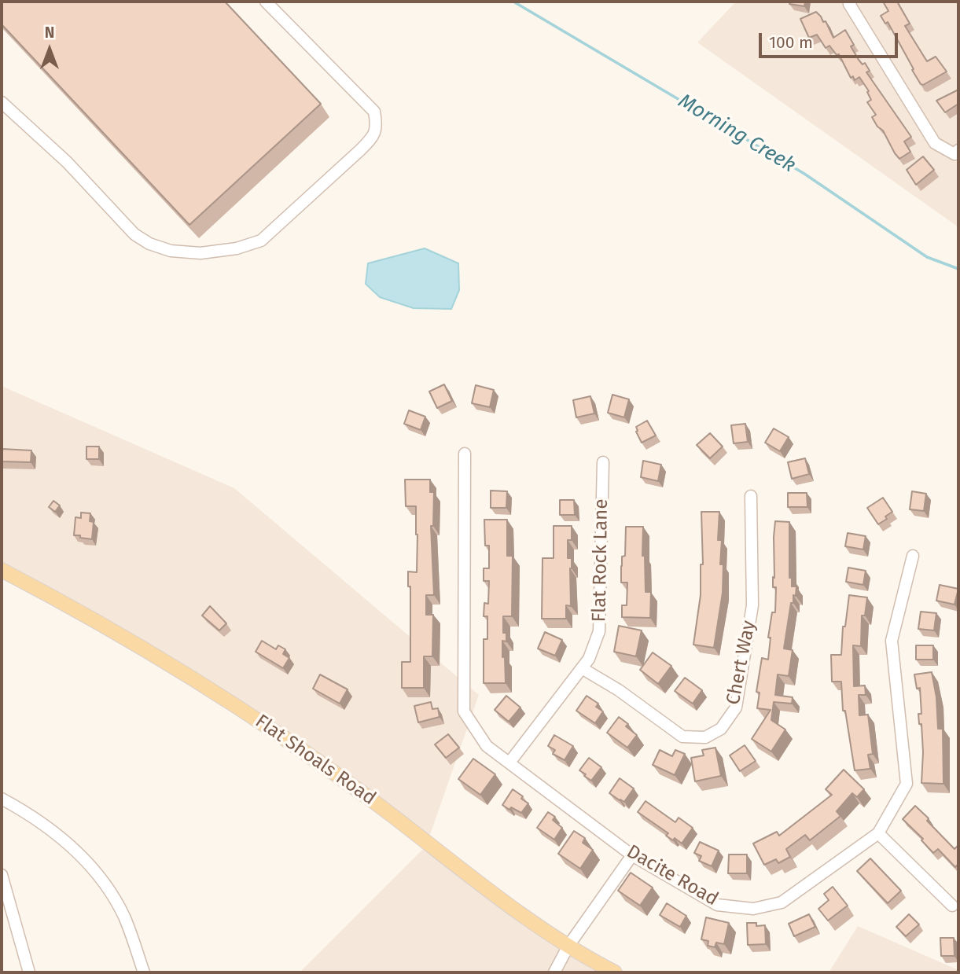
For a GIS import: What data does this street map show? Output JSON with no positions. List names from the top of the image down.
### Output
{
  "streets": {
    "main road": ["Flat Shoals Road"],
    "street": ["Flat Rock Lane", "Chert Way", "Dacite Road"]
  },
  "crossings": [
    ["Flat Rock Lane", "Chert Way"],
    ["Flat Rock Lane", "Dacite Road"]
  ],
  "water": ["Morning Creek"],
  "scale_bar": "100 m",
  "north": "top"
}
